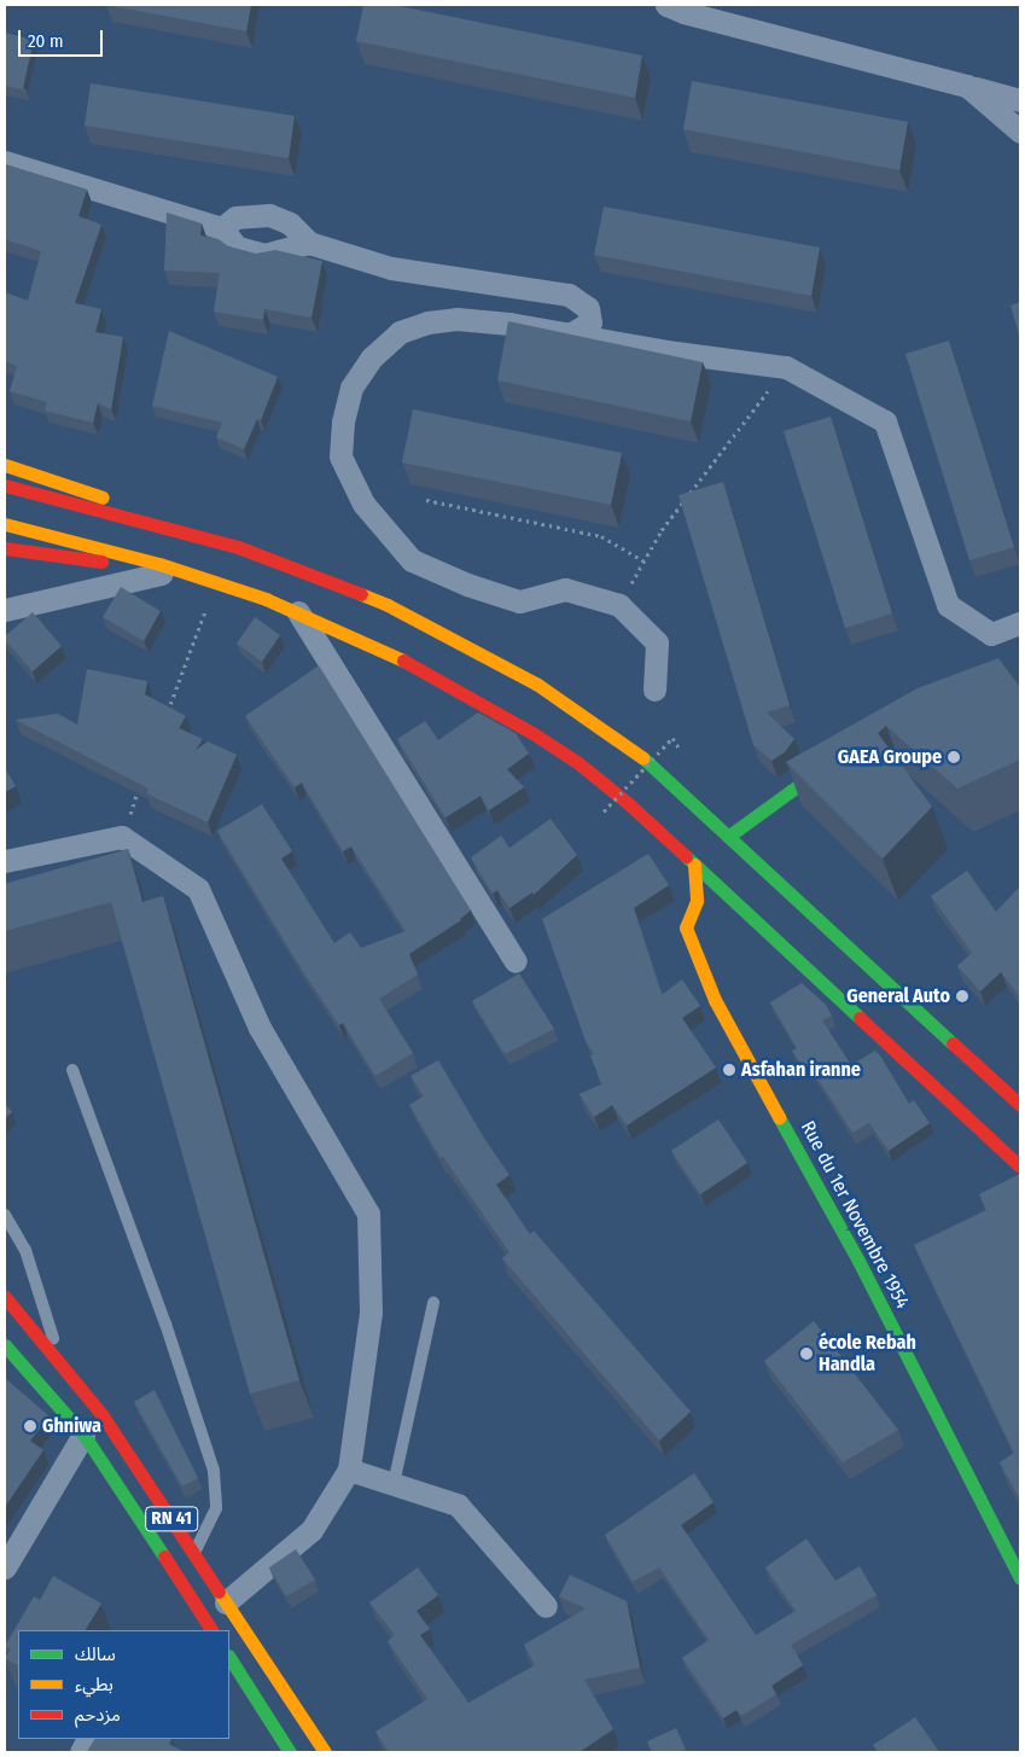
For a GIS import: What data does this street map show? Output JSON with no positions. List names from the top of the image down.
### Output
{
  "streets": {
    "main road": ["Rue du 1er Novembre 1954", "RN 41"]
  },
  "places": [
    "GAEA Groupe",
    "General Auto",
    "Asfahan iranne",
    "école Rebah Handla",
    "Ghniwa"
  ],
  "legend": ["سالك", "بطيء", "مزدحم"],
  "scale_bar": "20 m"
}
